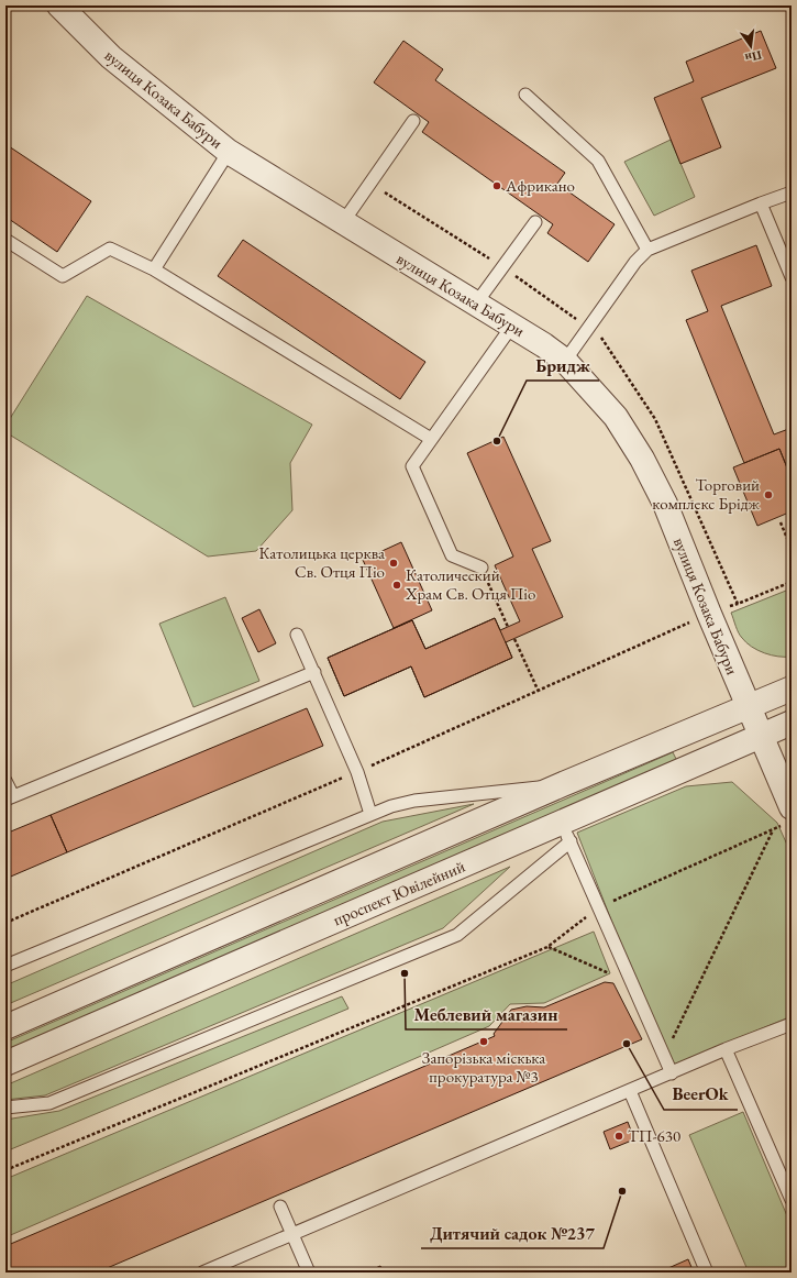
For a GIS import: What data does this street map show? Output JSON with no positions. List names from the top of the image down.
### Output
{
  "streets": {
    "street": ["вулиця Козака Бабури", "проспект Ювілейний"]
  },
  "crossings": [
    ["вулиця Козака Бабури", "проспект Ювілейний"]
  ],
  "places": [
    "Африкано",
    "Бридж",
    "Торговий комплекс Брідж",
    "Католицька церква Св. Отця Піо",
    "Католический Храм Св. Отця Піо",
    "Меблевий магазин",
    "Запорізька міскька прокуратура №3",
    "BeerOk",
    "ТП-630",
    "Дитячий садок №237"
  ],
  "north": "bottom"
}
